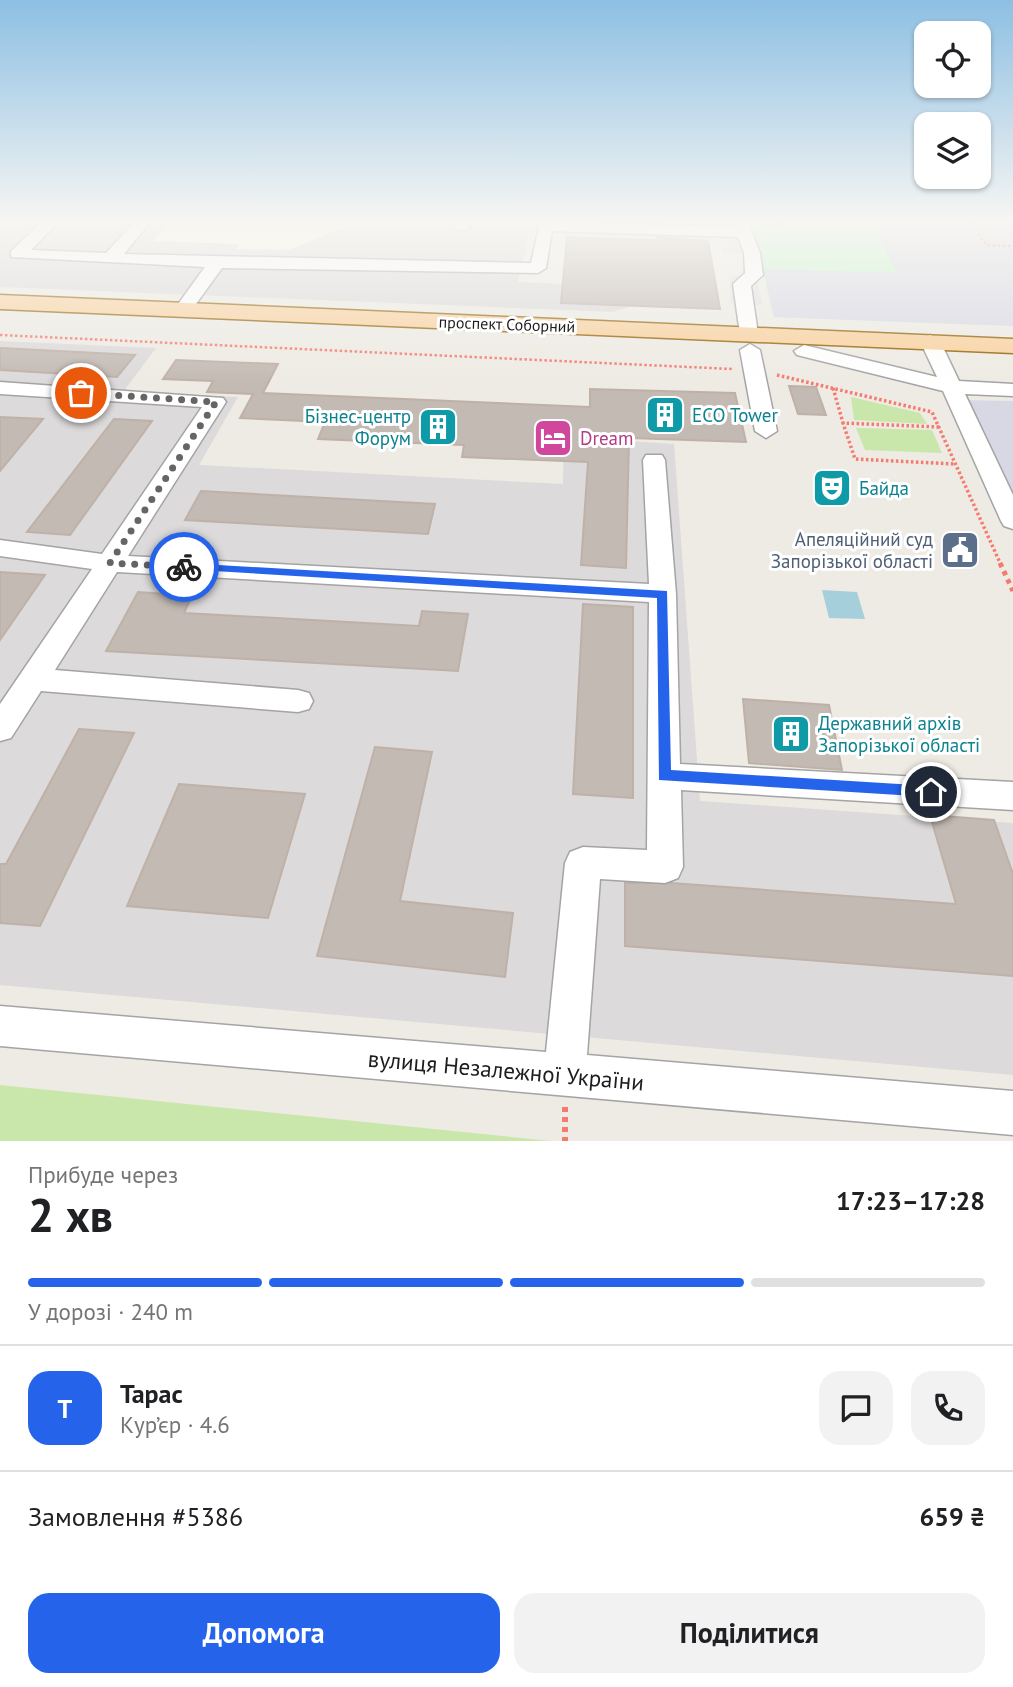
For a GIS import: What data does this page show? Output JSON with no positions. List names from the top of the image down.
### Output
{
  "streets": {
    "main road": ["проспект Соборний"],
    "street": ["вулиця Незалежної України"]
  },
  "places": {
    "building": ["ECO Tower", "Бізнес-центр Форум", "Державний архів Запорізької області"],
    "hotel": ["Dream"],
    "theatre": ["Байда"],
    "public building": ["Апеляційний суд Запорізької області"]
  },
  "page": {
    "heading": ["2 хв", "Прибуде через", "17:23–17:28"],
    "panel": [
      "Тарас",
      "Кур’єр · 4.6",
      "Замовлення #5386",
      "659 ₴"
    ],
    "bar": "У дорозі · 240 m",
    "round": "Т",
    "buttons": ["Допомога", "Поділитися"]
  }
}
